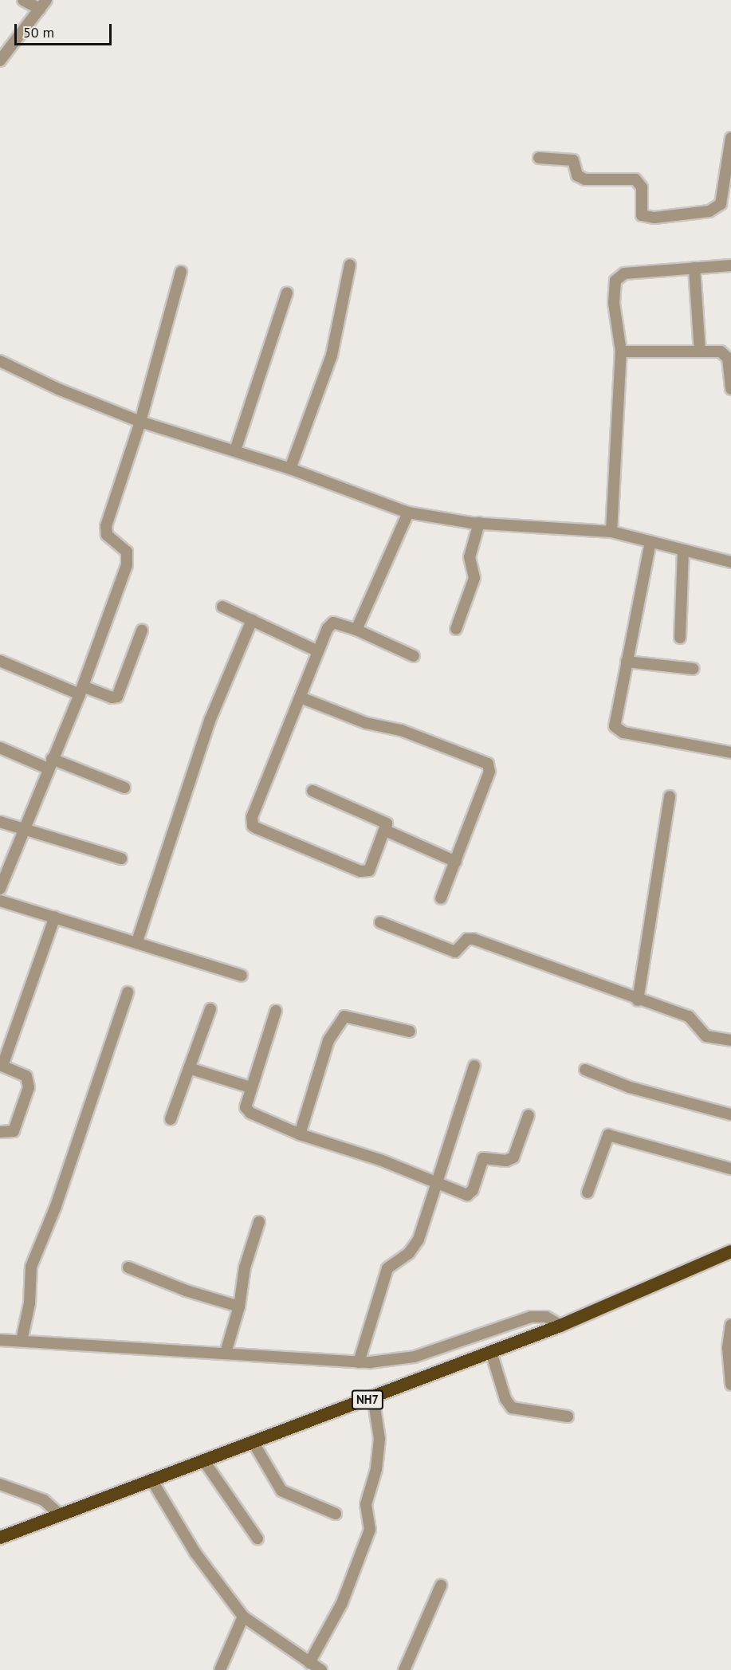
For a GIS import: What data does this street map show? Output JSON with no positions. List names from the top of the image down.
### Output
{
  "streets": {
    "highway": ["NH7"]
  },
  "scale_bar": "50 m"
}
